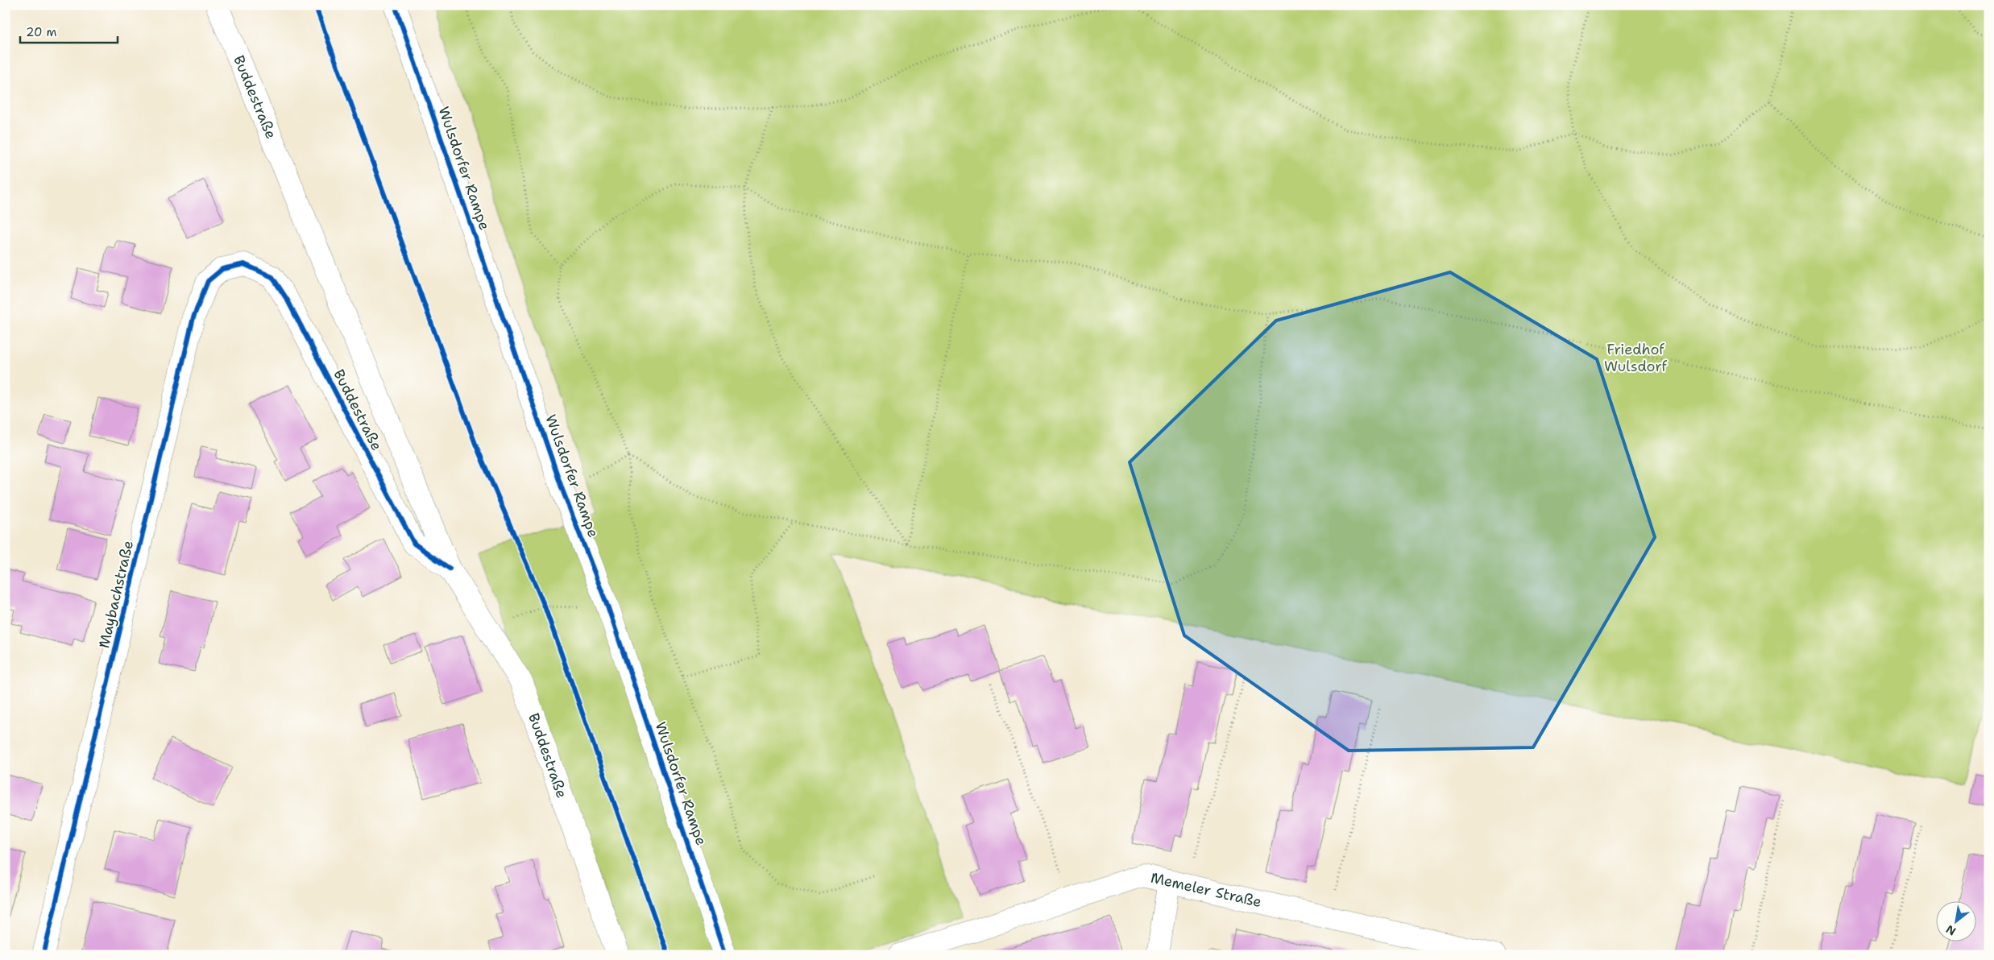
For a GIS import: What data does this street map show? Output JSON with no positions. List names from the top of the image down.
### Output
{
  "streets": {
    "street": [
      "Buddestraße",
      "Wulsdorfer Rampe",
      "Maybachstraße",
      "Memeler Straße"
    ]
  },
  "crossings": [
    ["Buddestraße", "Maybachstraße"]
  ],
  "parks": ["Friedhof Wulsdorf"],
  "scale_bar": "20 m",
  "north": "bottom left"
}
